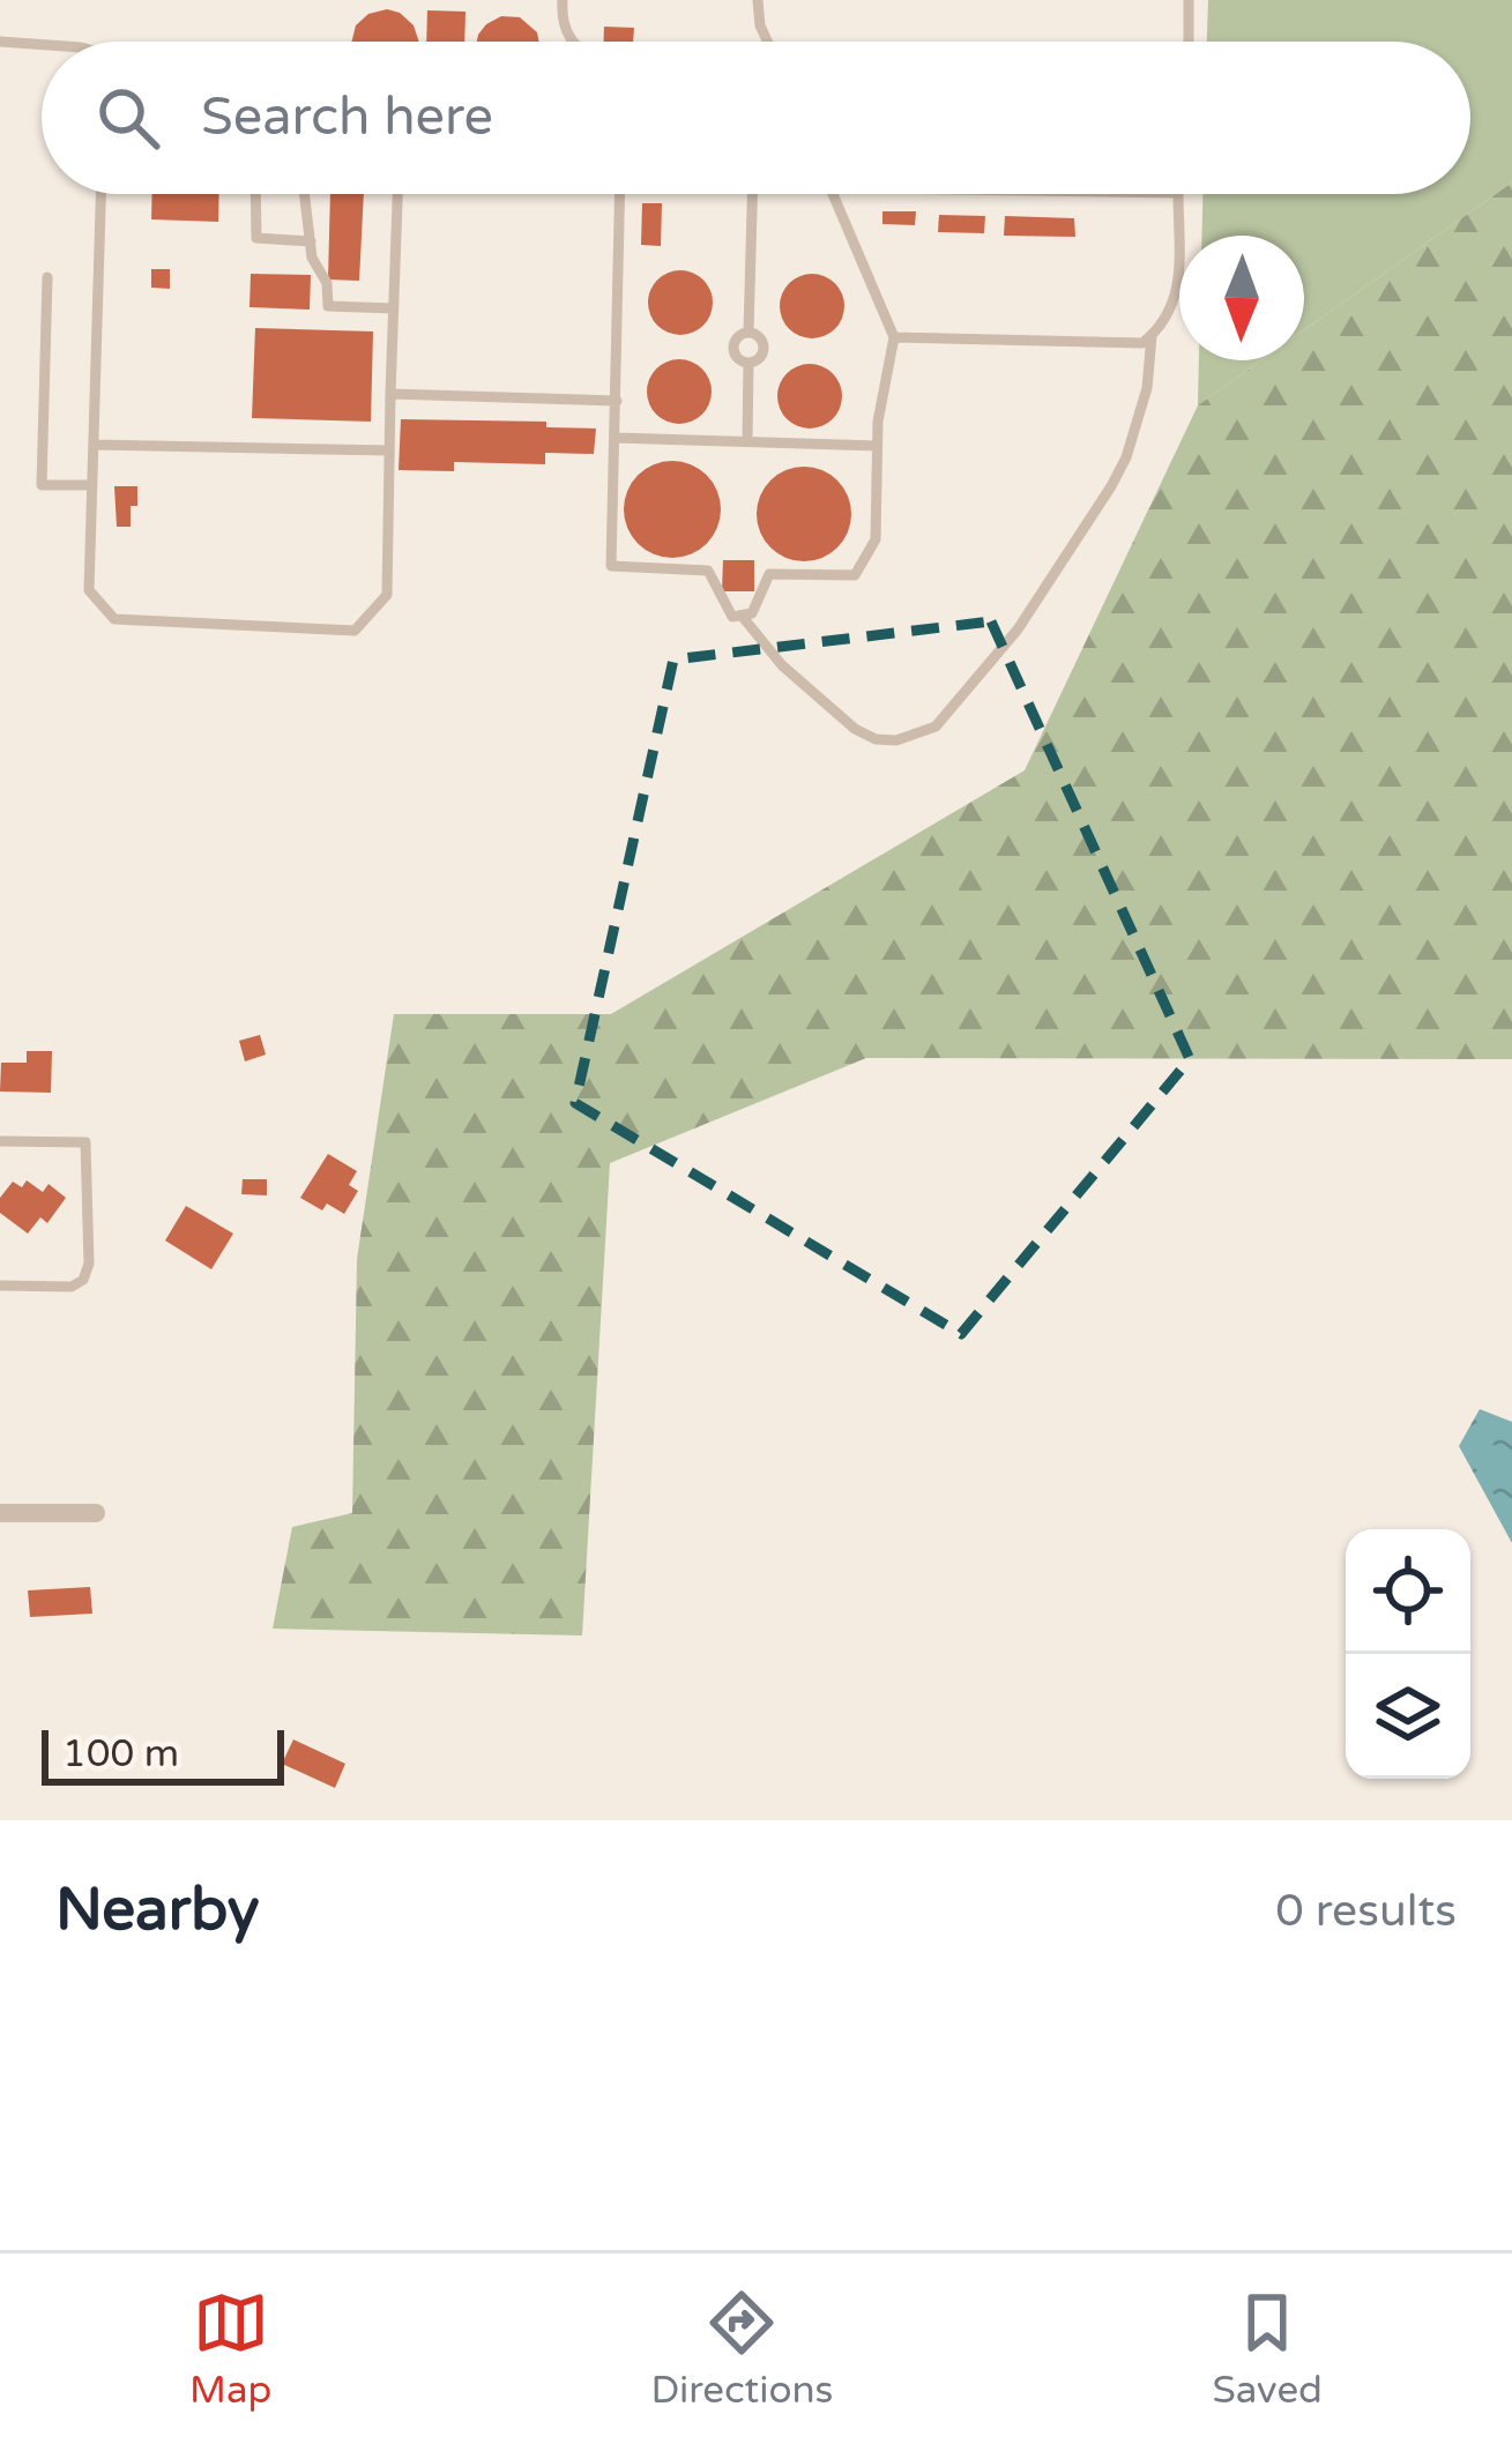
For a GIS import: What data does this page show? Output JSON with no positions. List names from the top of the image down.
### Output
{
  "scale_bar": "100 m",
  "north": "bottom",
  "page": {
    "search": "Search here",
    "scale": "100 m",
    "heading": ["Nearby", "0 results"],
    "nav": ["Map", "Directions", "Saved"]
  }
}
